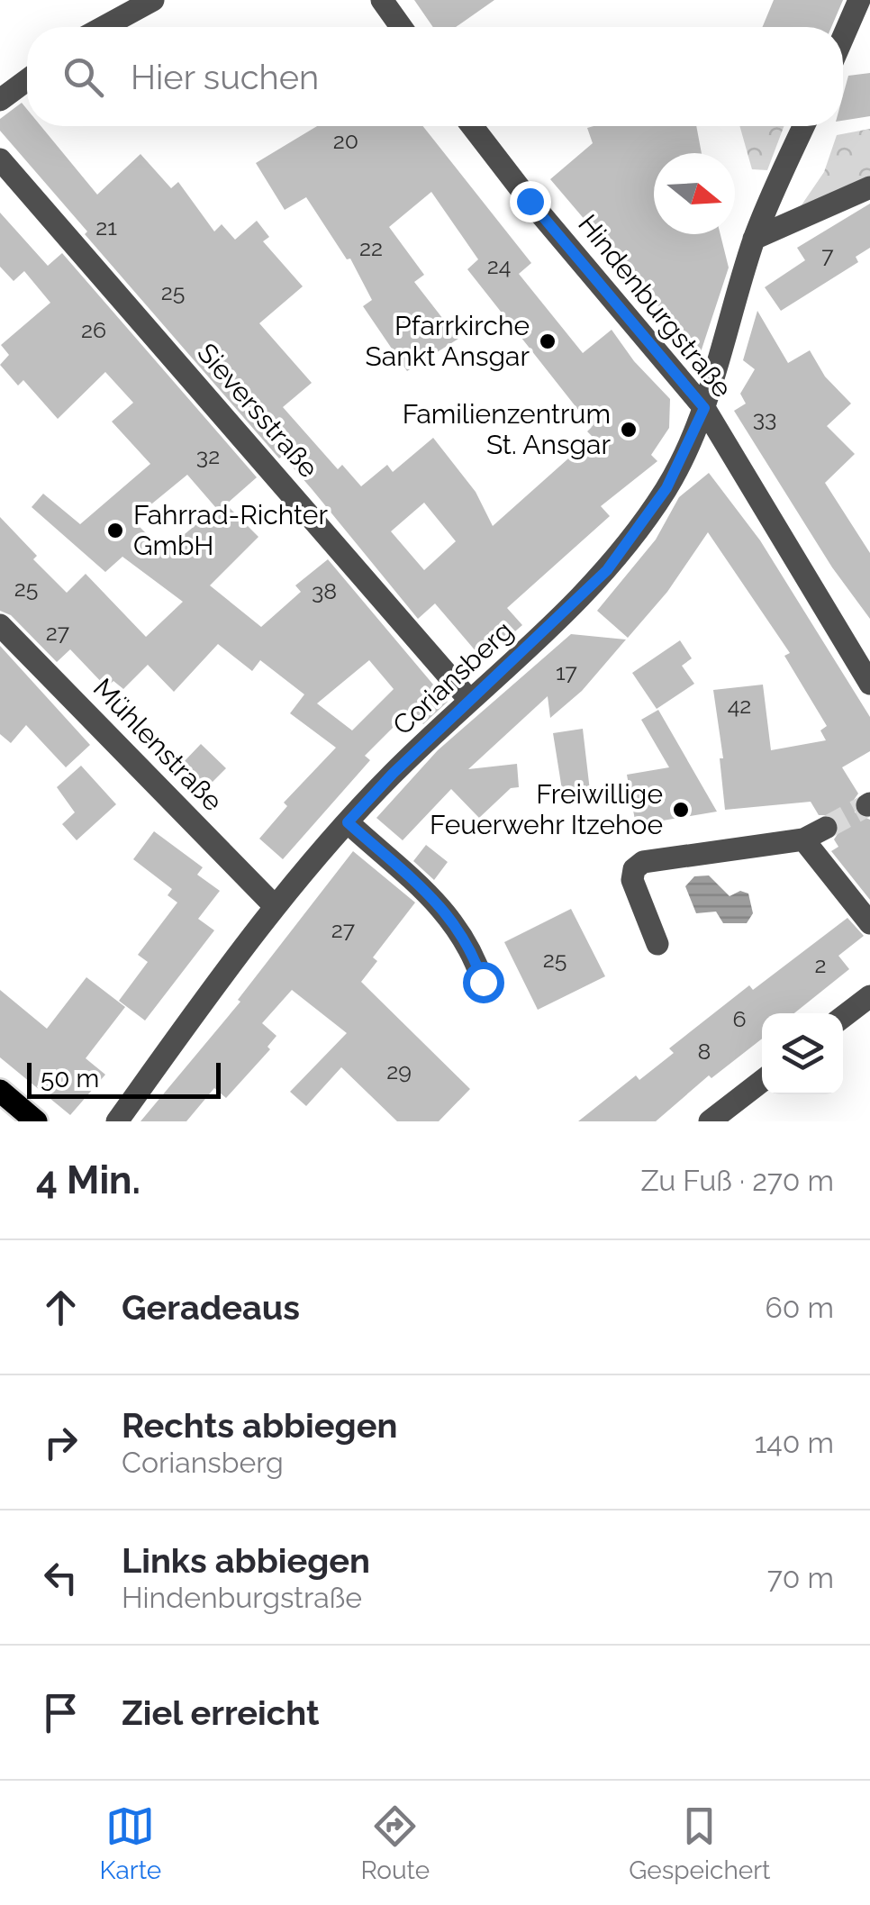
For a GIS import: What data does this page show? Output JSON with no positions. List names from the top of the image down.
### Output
{
  "streets": {
    "street": [
      "Hindenburgstraße",
      "Sieversstraße",
      "Coriansberg",
      "Mühlenstraße"
    ]
  },
  "crossings": [
    ["Hindenburgstraße", "Coriansberg"],
    ["Sieversstraße", "Coriansberg"],
    ["Coriansberg", "Mühlenstraße"]
  ],
  "places": [
    "Pfarrkirche Sankt Ansgar",
    "Familienzentrum St. Ansgar",
    "Fahrrad-Richter GmbH",
    "Freiwillige Feuerwehr Itzehoe"
  ],
  "house_numbers": [
    "20",
    "21",
    "22",
    "7",
    "24",
    "25",
    "26",
    "33",
    "32",
    "25",
    "38",
    "27",
    "17",
    "42",
    "27",
    "25",
    "2",
    "6",
    "8",
    "29"
  ],
  "scale_bar": "50 m",
  "north": "right",
  "page": {
    "search": "Hier suchen",
    "scale": "50 m",
    "heading": ["4 Min.", "Zu Fuß · 270 m"],
    "list": [
      ["Geradeaus", "60 m"],
      ["Rechts abbiegen", "Coriansberg", "140 m"],
      ["Links abbiegen", "Hindenburgstraße", "70 m"],
      "Ziel erreicht"
    ],
    "nav": ["Karte", "Route", "Gespeichert"]
  }
}
